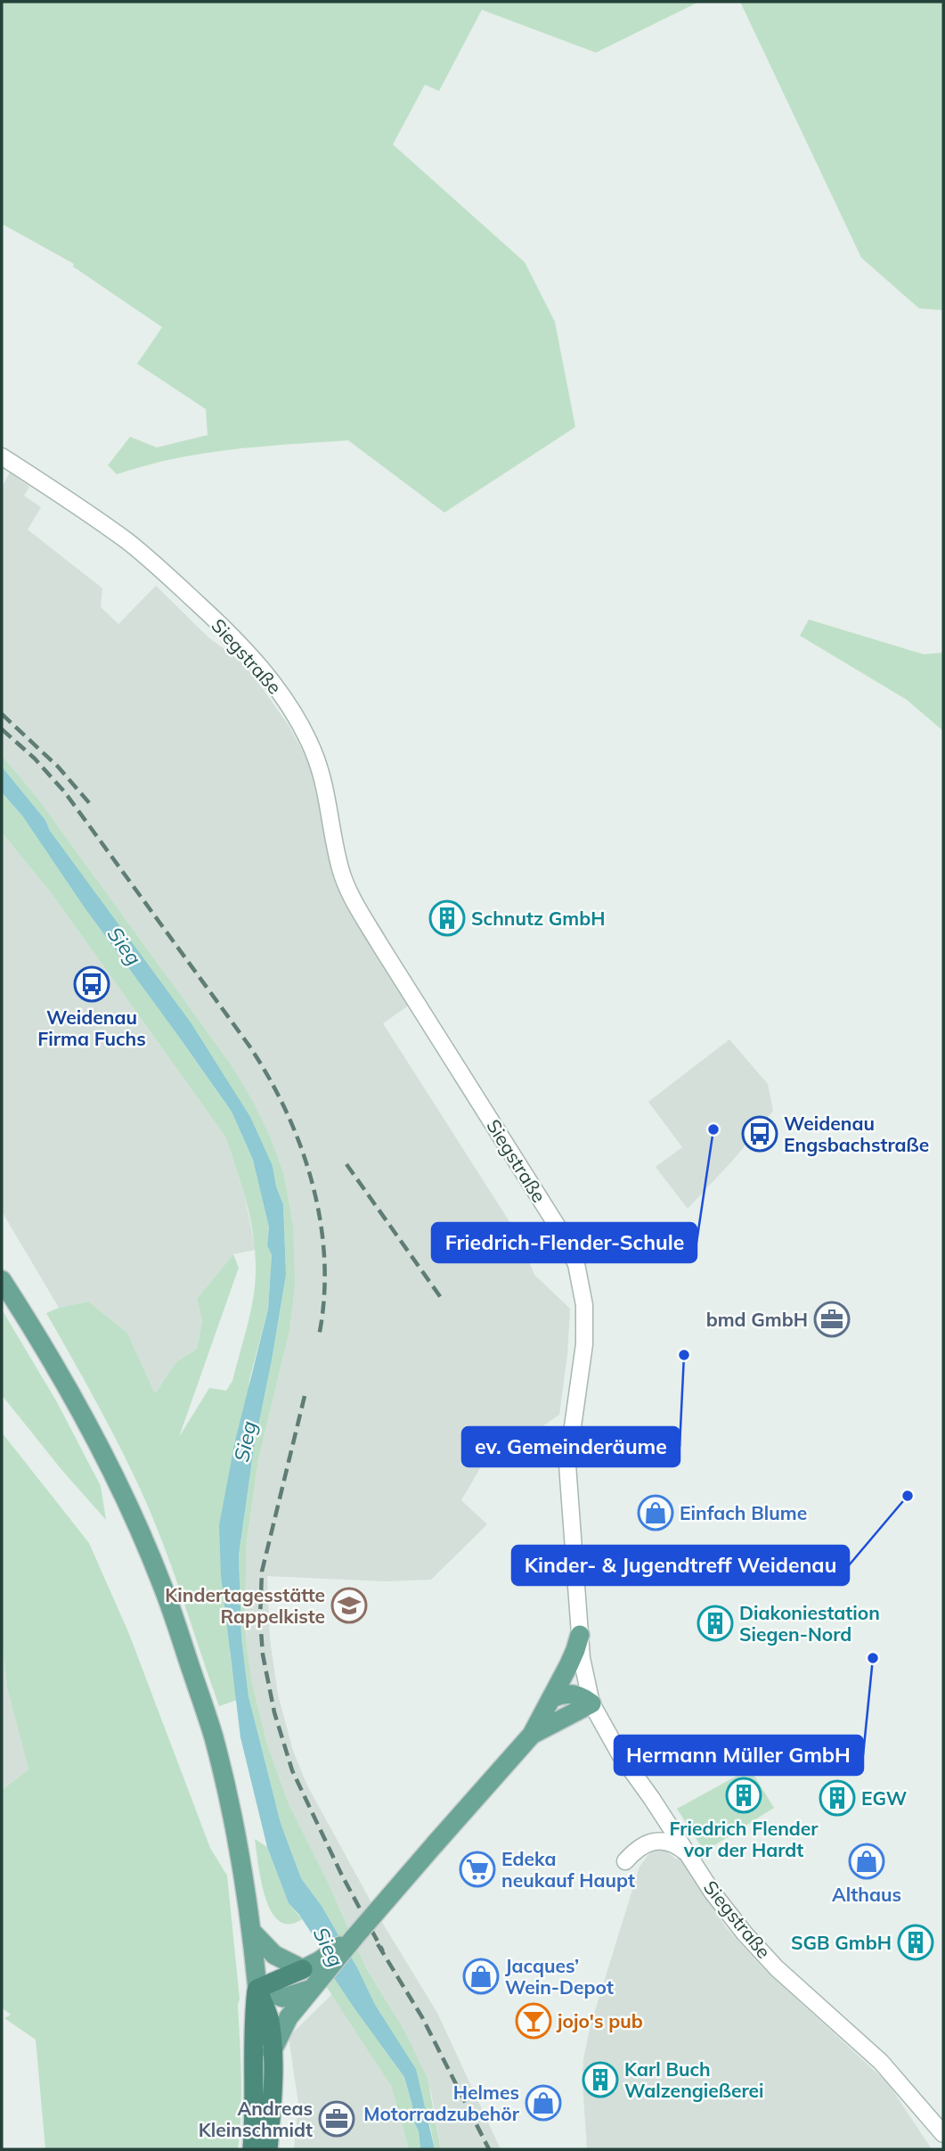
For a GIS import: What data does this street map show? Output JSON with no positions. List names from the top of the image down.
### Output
{
  "streets": {
    "street": ["Siegstraße"]
  },
  "water": ["Sieg"],
  "places": {
    "building": [
      "Schnutz GmbH",
      "Diakoniestation Siegen-Nord",
      "Friedrich Flender vor der Hardt",
      "EGW",
      "SGB GmbH",
      "Karl Buch Walzengießerei"
    ],
    "bus stop": ["Weidenau Firma Fuchs", "Weidenau Engsbachstraße"],
    "other": [
      "Friedrich-Flender-Schule",
      "ev. Gemeinderäume",
      "Kinder- & Jugendtreff Weidenau",
      "Hermann Müller GmbH"
    ],
    "office": ["bmd GmbH", "Andreas Kleinschmidt"],
    "shop": [
      "Einfach Blume",
      "Althaus",
      "Jacques’ Wein-Depot",
      "Helmes Motorradzubehör"
    ],
    "school or university": ["Kindertagesstätte Rappelkiste"],
    "supermarket": ["Edeka neukauf Haupt"],
    "bar": ["jojo's pub"]
  }
}
